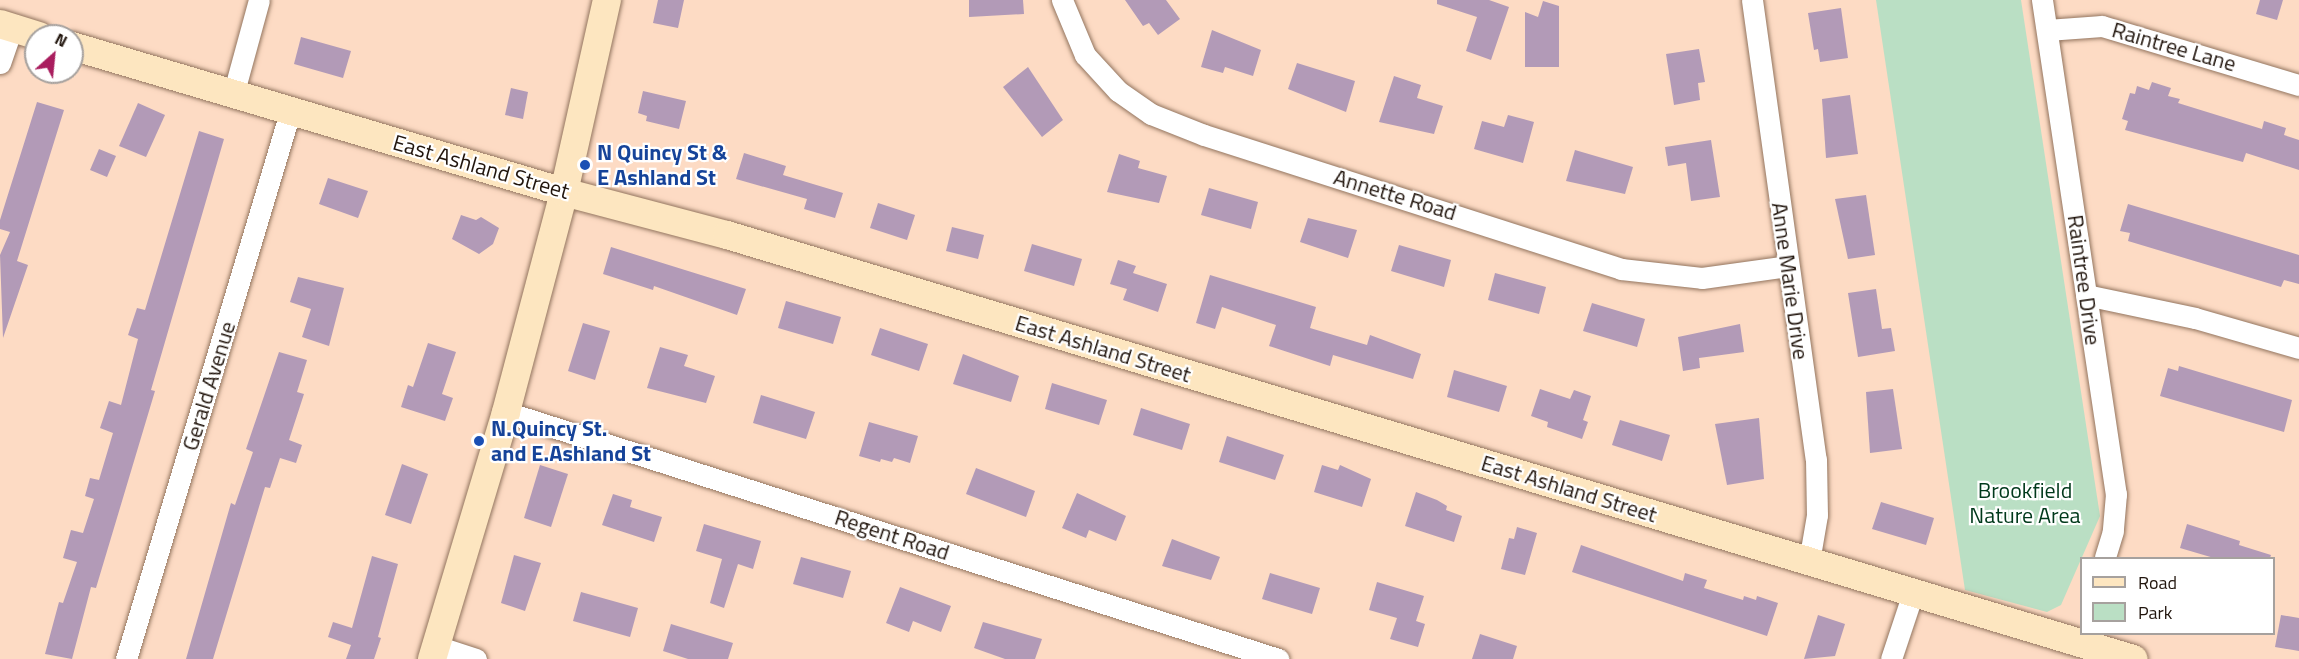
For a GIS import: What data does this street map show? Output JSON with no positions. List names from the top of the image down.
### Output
{
  "streets": {
    "main road": ["East Ashland Street"],
    "street": [
      "Raintree Lane",
      "Annette Road",
      "Raintree Drive",
      "Anne Marie Drive",
      "Gerald Avenue",
      "Regent Road"
    ]
  },
  "crossings": [
    ["Raintree Lane", "Raintree Drive"],
    ["East Ashland Street", "Anne Marie Drive"],
    ["East Ashland Street", "Gerald Avenue"],
    ["Annette Road", "Anne Marie Drive"]
  ],
  "parks": ["Brookfield Nature Area"],
  "places": ["N Quincy St & E Ashland St", "N.Quincy St. and E.Ashland St"],
  "legend": ["Road", "Park"],
  "north": "top right"
}
